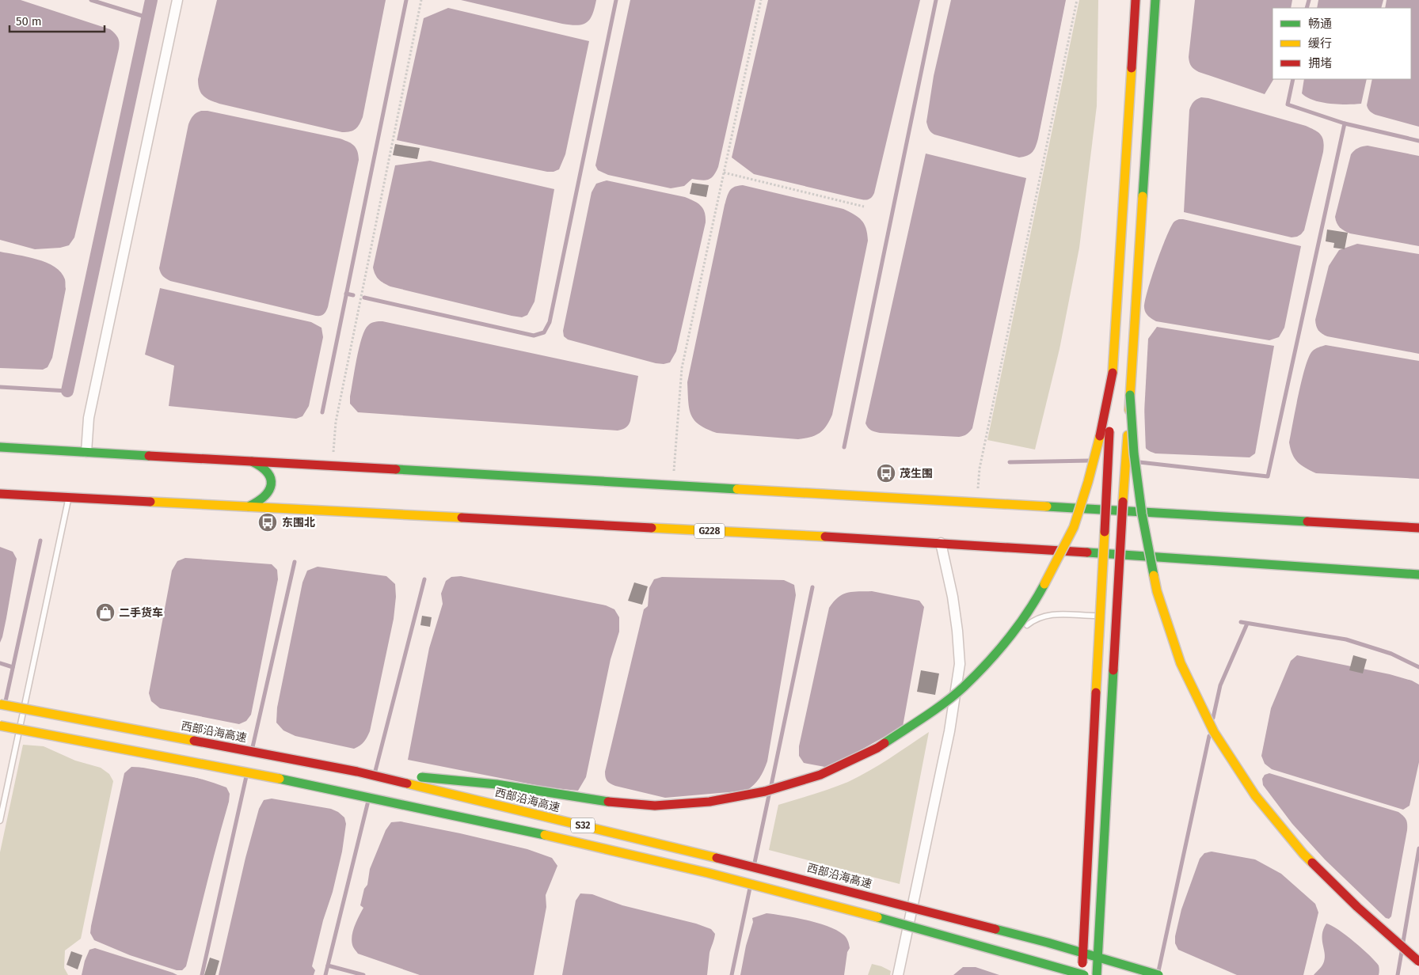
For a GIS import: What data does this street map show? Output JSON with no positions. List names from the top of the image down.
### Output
{
  "streets": {
    "highway": ["G228", "西部沿海高速", "S32"]
  },
  "places": {
    "bus stop": ["茂生围", "东围北"],
    "shop": ["二手货车"]
  },
  "legend": ["畅通", "缓行", "拥堵"],
  "scale_bar": "50 m"
}
